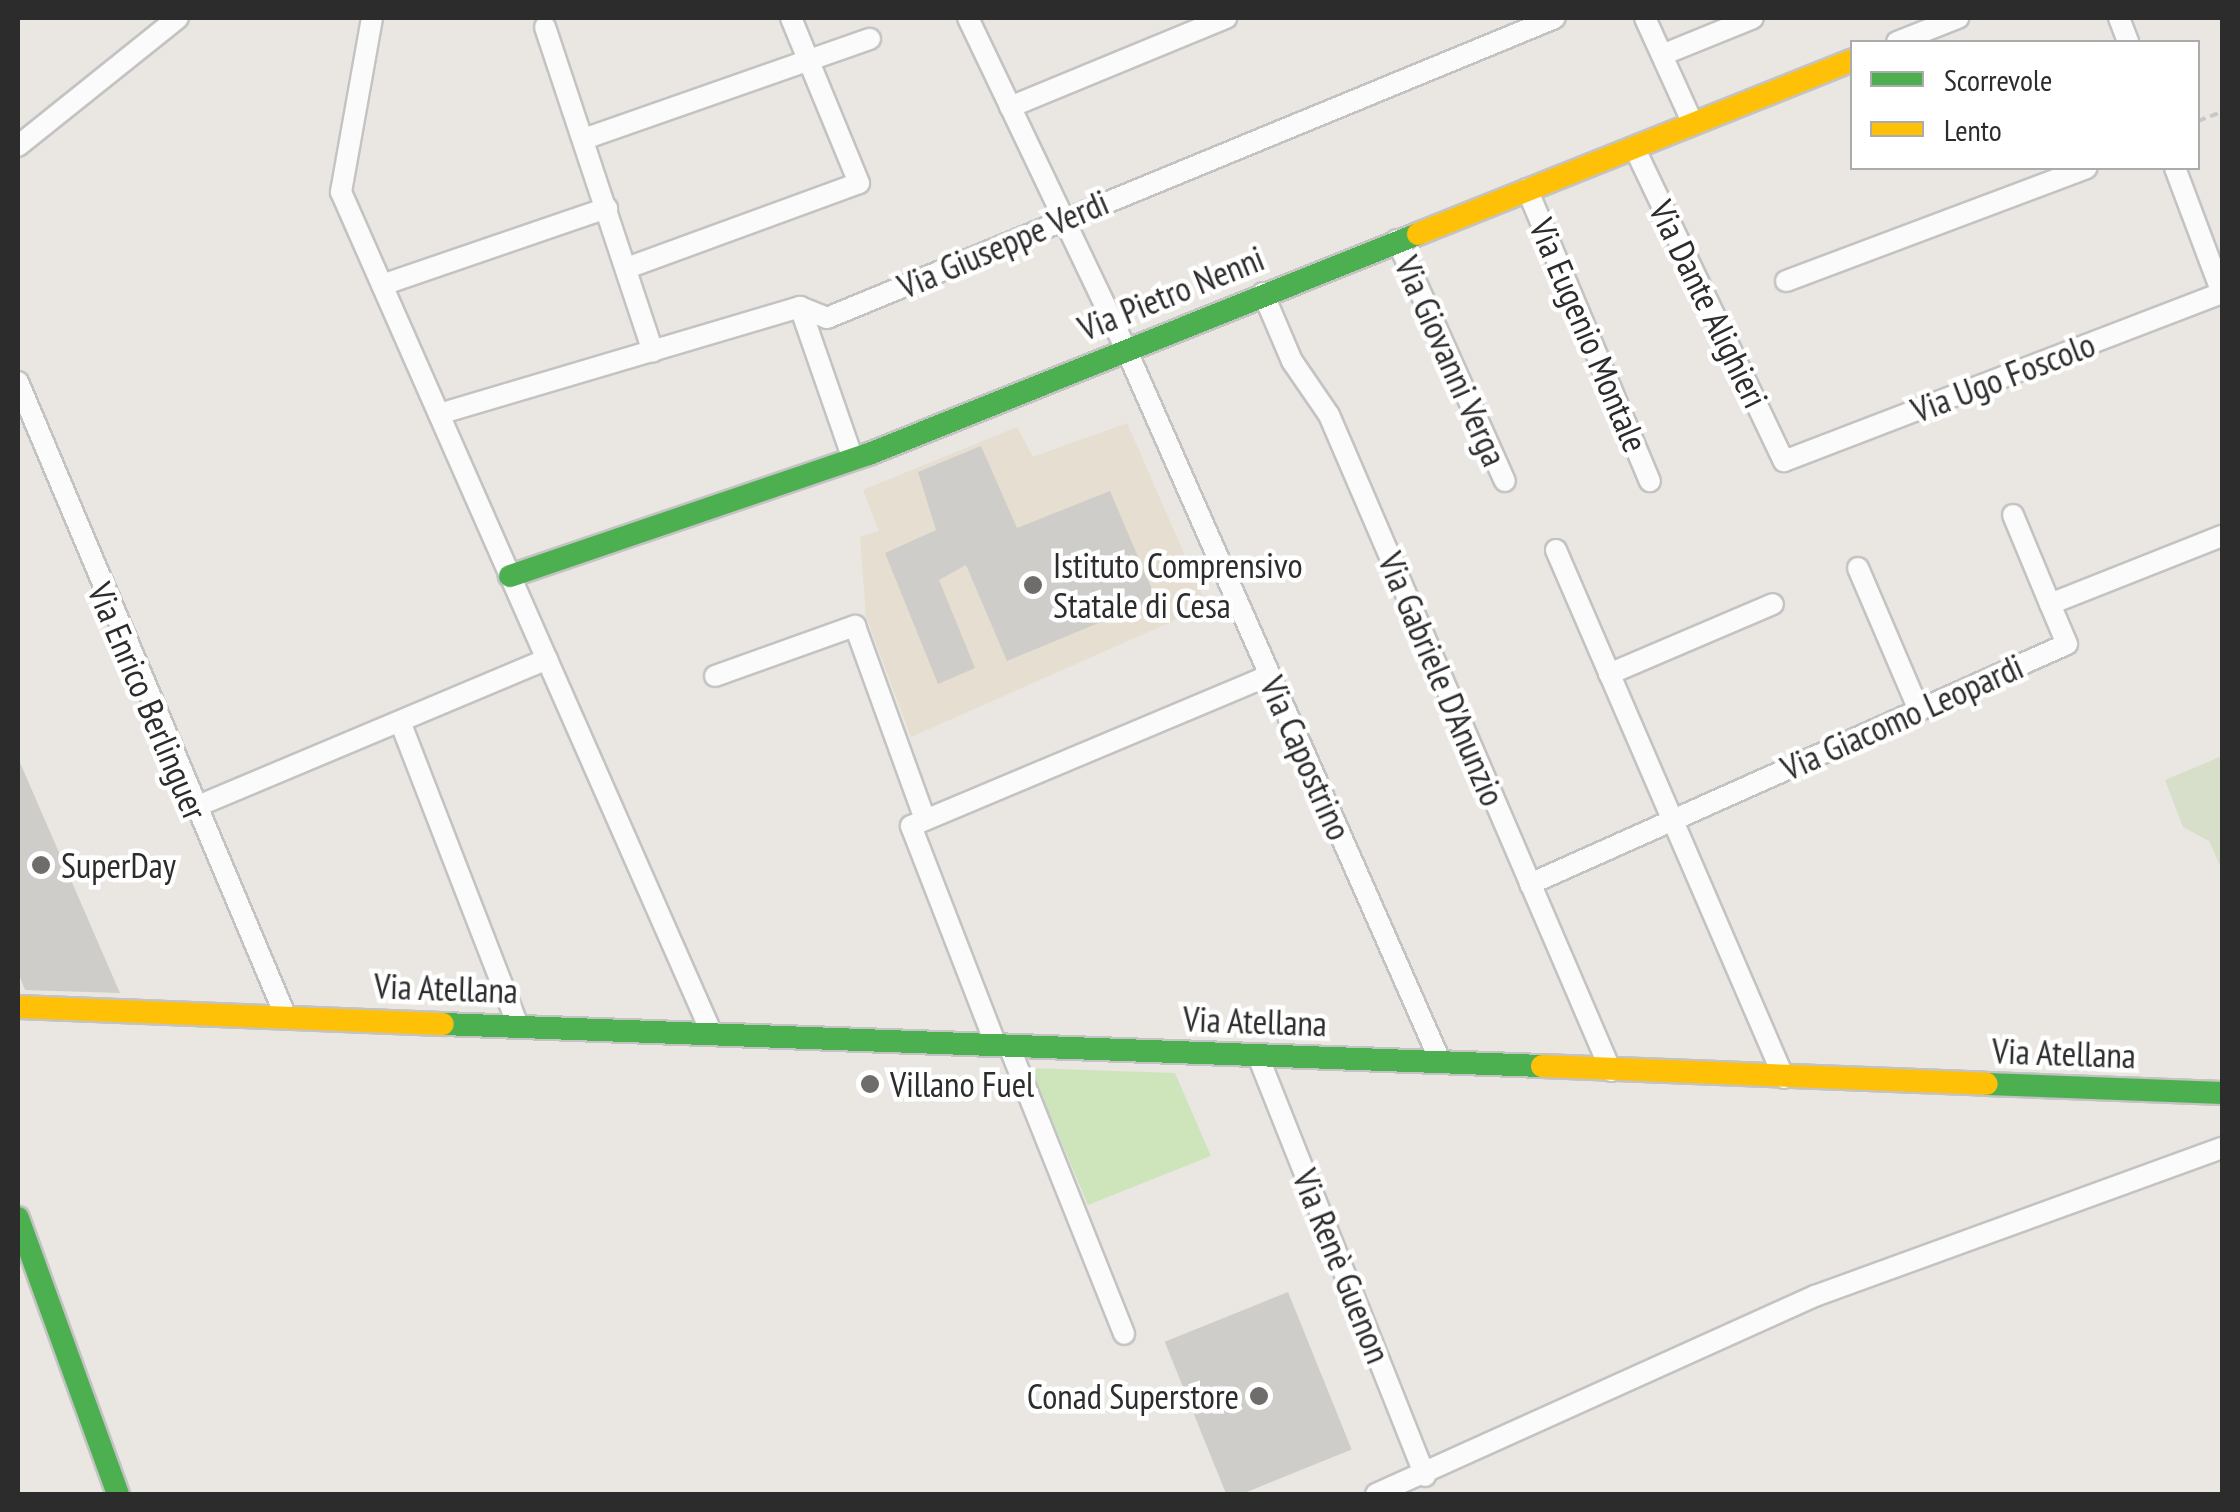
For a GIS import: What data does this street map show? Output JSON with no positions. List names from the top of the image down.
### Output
{
  "streets": {
    "main road": ["Via Pietro Nenni", "Via Atellana"],
    "street": [
      "Via Giuseppe Verdi",
      "Via Dante Alighieri",
      "Via Eugenio Montale",
      "Via Giovanni Verga",
      "Via Ugo Foscolo",
      "Via Gabriele D'Anunzio",
      "Via Enrico Berlinguer",
      "Via Giacomo Leopardi",
      "Via Capostrino",
      "Via Renè Guenon"
    ]
  },
  "crossings": [
    ["Via Giuseppe Verdi", "Via Capostrino"],
    ["Via Pietro Nenni", "Via Dante Alighieri"],
    ["Via Pietro Nenni", "Via Eugenio Montale"],
    ["Via Pietro Nenni", "Via Giovanni Verga"],
    ["Via Pietro Nenni", "Via Gabriele D'Anunzio"],
    ["Via Pietro Nenni", "Via Capostrino"],
    ["Via Dante Alighieri", "Via Ugo Foscolo"],
    ["Via Gabriele D'Anunzio", "Via Giacomo Leopardi"],
    ["Via Gabriele D'Anunzio", "Via Atellana"],
    ["Via Enrico Berlinguer", "Via Atellana"],
    ["Via Capostrino", "Via Atellana"],
    ["Via Atellana", "Via Renè Guenon"]
  ],
  "places": [
    "Istituto Comprensivo Statale di Cesa",
    "SuperDay",
    "Villano Fuel",
    "Conad Superstore"
  ],
  "legend": ["Scorrevole", "Lento"]
}
